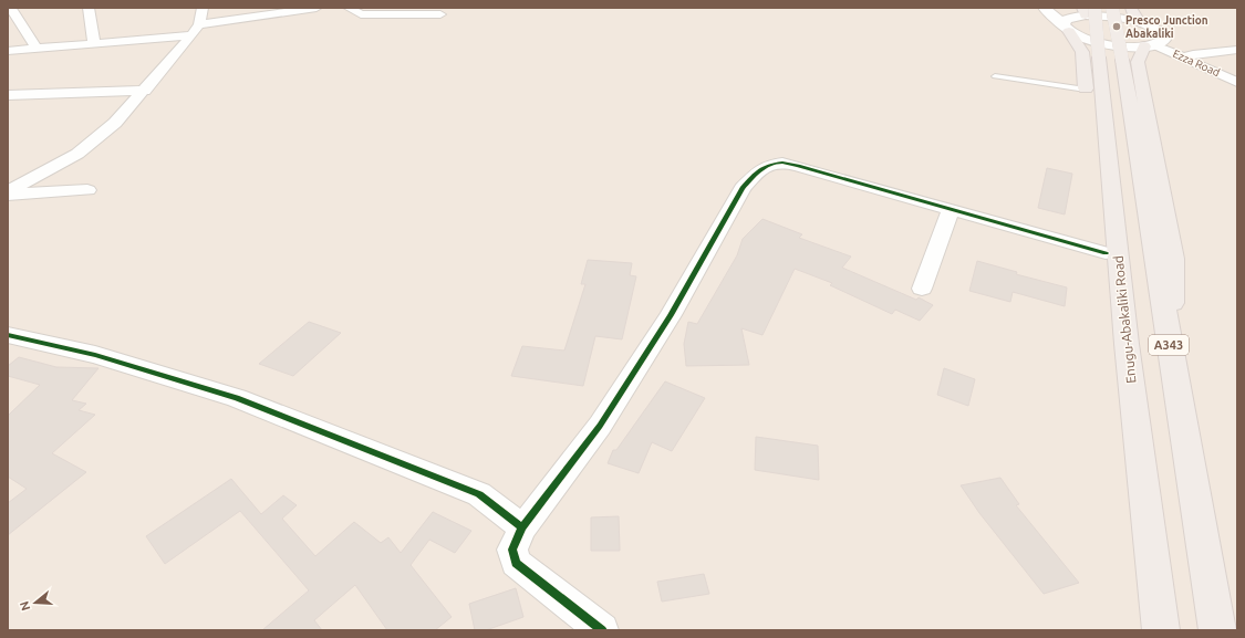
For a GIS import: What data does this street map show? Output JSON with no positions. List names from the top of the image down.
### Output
{
  "streets": {
    "highway": ["Enugu-Abakaliki Road", "A343"],
    "street": ["Ezza Road"]
  },
  "crossings": [
    ["Enugu-Abakaliki Road", "A343"]
  ],
  "places": ["Presco Junction Abakaliki"],
  "north": "left"
}
